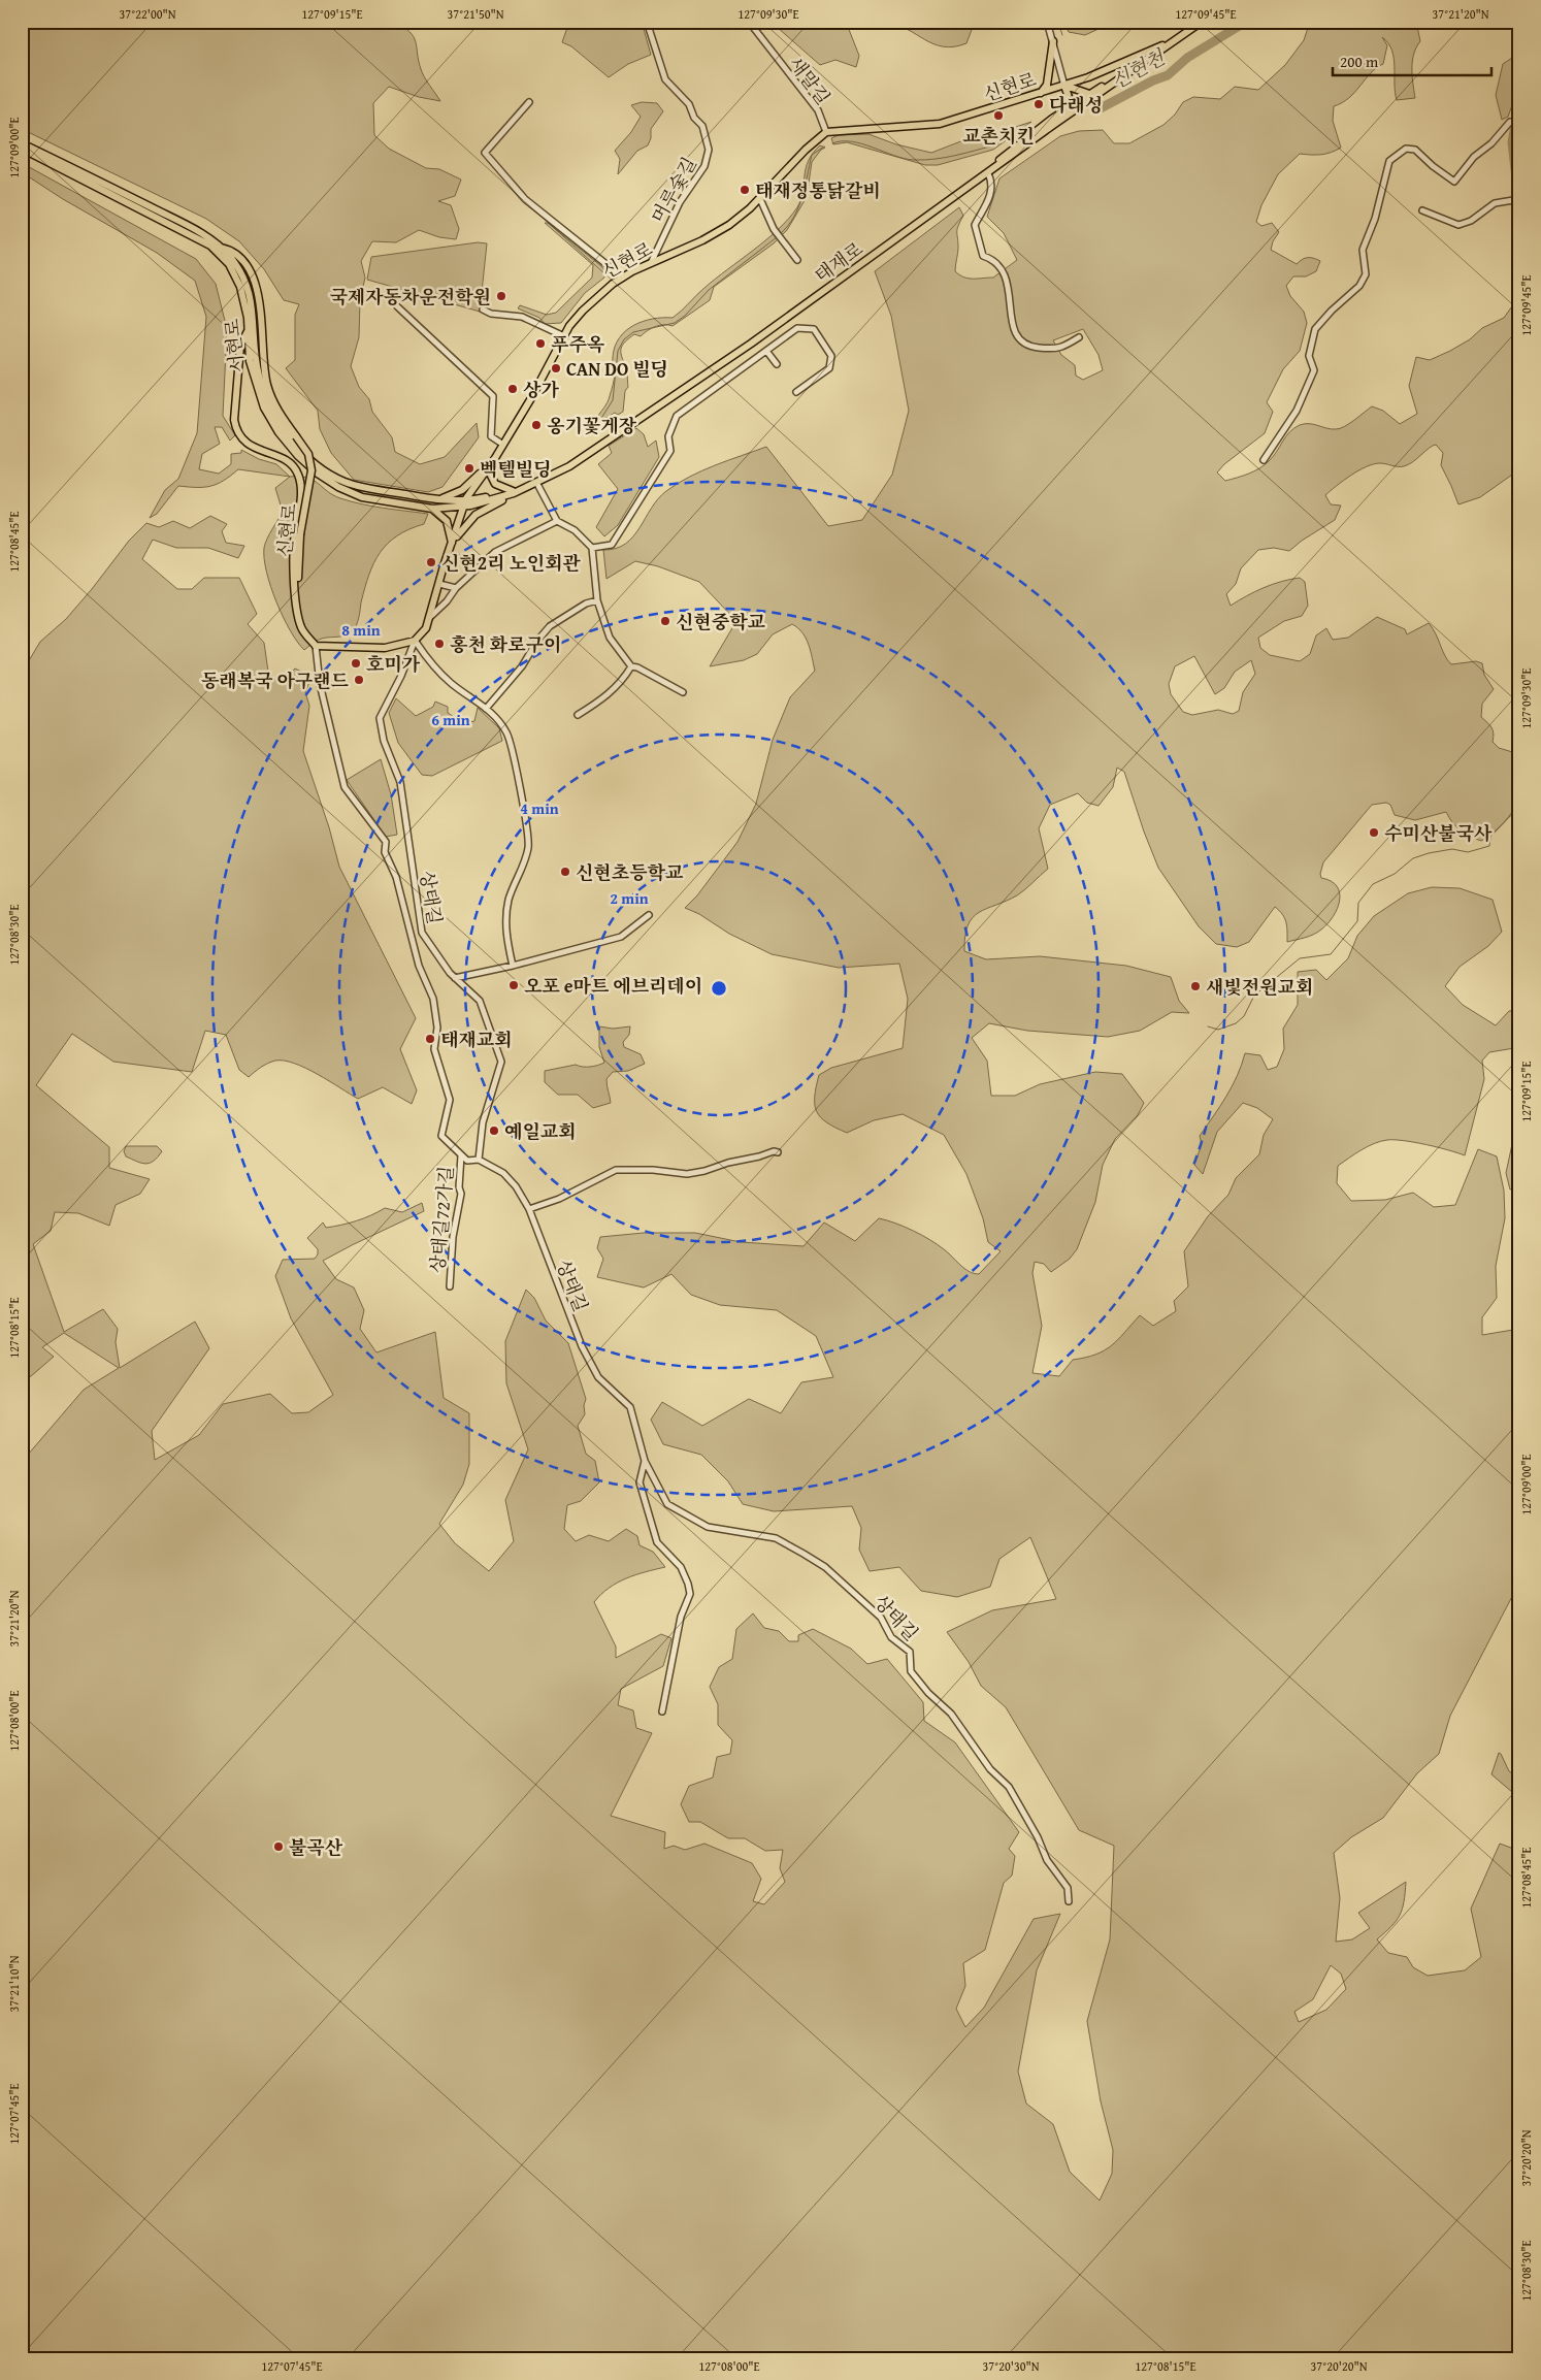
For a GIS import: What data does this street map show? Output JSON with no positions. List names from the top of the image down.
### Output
{
  "streets": {
    "main road": ["신현로", "태재로", "서현로"],
    "street": [
      "새말길",
      "머루숯길",
      "상태길",
      "상태길72가길"
    ]
  },
  "crossings": [
    ["새말길", "신현로"],
    ["신현로", "머루숯길"],
    ["신현로", "태재로"],
    ["신현로", "서현로"],
    ["신현로", "상태길"],
    ["태재로", "서현로"]
  ],
  "water": ["신현천"],
  "places": [
    "다래성",
    "교촌치킨",
    "태재정통닭갈비",
    "국제자동차운전학원",
    "푸주옥",
    "CAN DO 빌딩",
    "상가",
    "옹기꽃게장",
    "벡텔빌딩",
    "신현2리 노인회관",
    "신현중학교",
    "홍천 화로구이",
    "호미가",
    "동래복국 아구랜드",
    "수미산불국사",
    "신현초등학교",
    "오포 e마트 에브리데이",
    "새빛전원교회",
    "태재교회",
    "예일교회",
    "불곡산"
  ],
  "scale_bar": "200 m",
  "coordinates": [
    "37°22'00\"N",
    "127°09'15\"E",
    "37°21'50\"N",
    "127°09'30\"E",
    "127°09'45\"E",
    "37°21'20\"N",
    "127°09'00\"E",
    "127°08'45\"E",
    "127°08'30\"E",
    "127°08'15\"E",
    "127°08'00\"E",
    "37°21'10\"N",
    "127°07'45\"E",
    "37°20'20\"N",
    "37°20'30\"N"
  ],
  "rings": [
    "8 min",
    "6 min",
    "4 min",
    "2 min"
  ]
}
